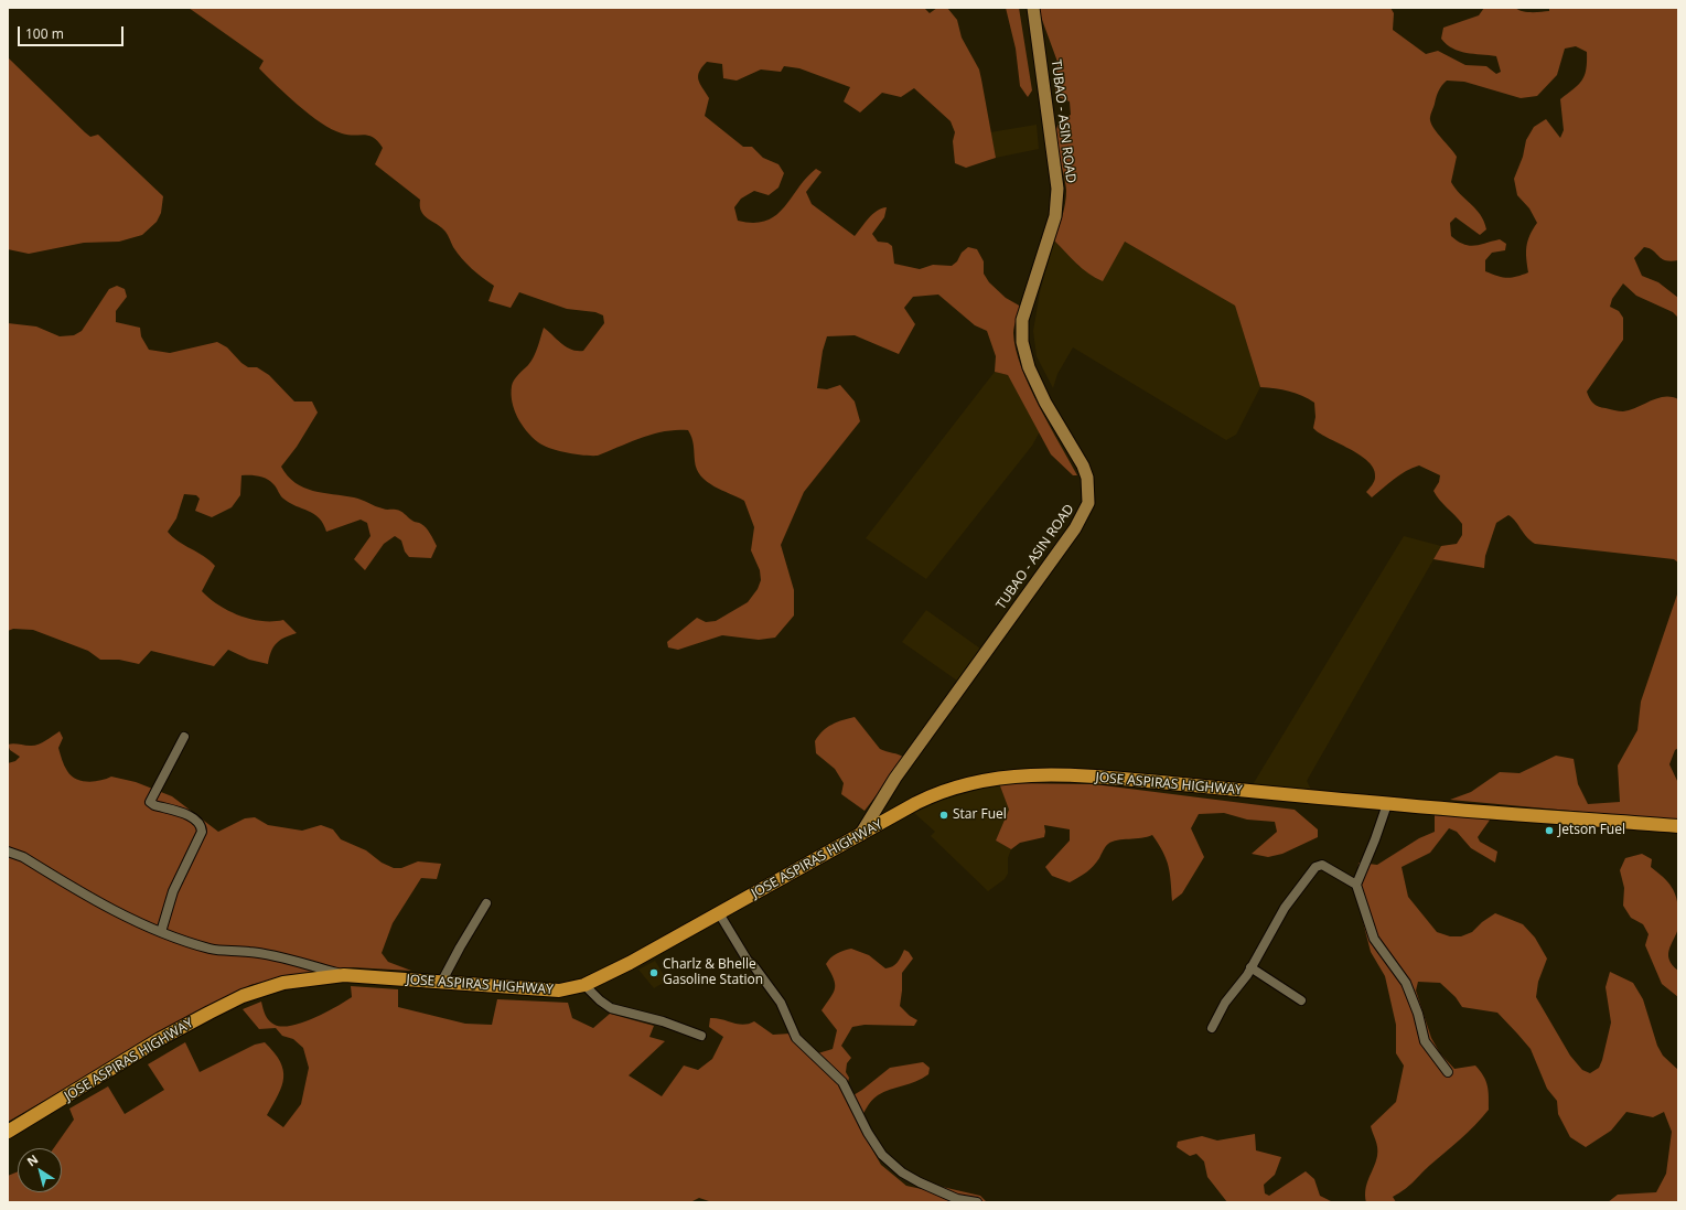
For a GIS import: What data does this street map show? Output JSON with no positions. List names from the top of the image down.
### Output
{
  "streets": {
    "main road": ["TUBAO - ASIN ROAD", "JOSE ASPIRAS HIGHWAY"]
  },
  "crossings": [
    ["TUBAO - ASIN ROAD", "JOSE ASPIRAS HIGHWAY"]
  ],
  "places": ["Star Fuel", "Jetson Fuel", "Charlz & Bhelle Gasoline Station"],
  "scale_bar": "100 m",
  "north": "top left"
}
